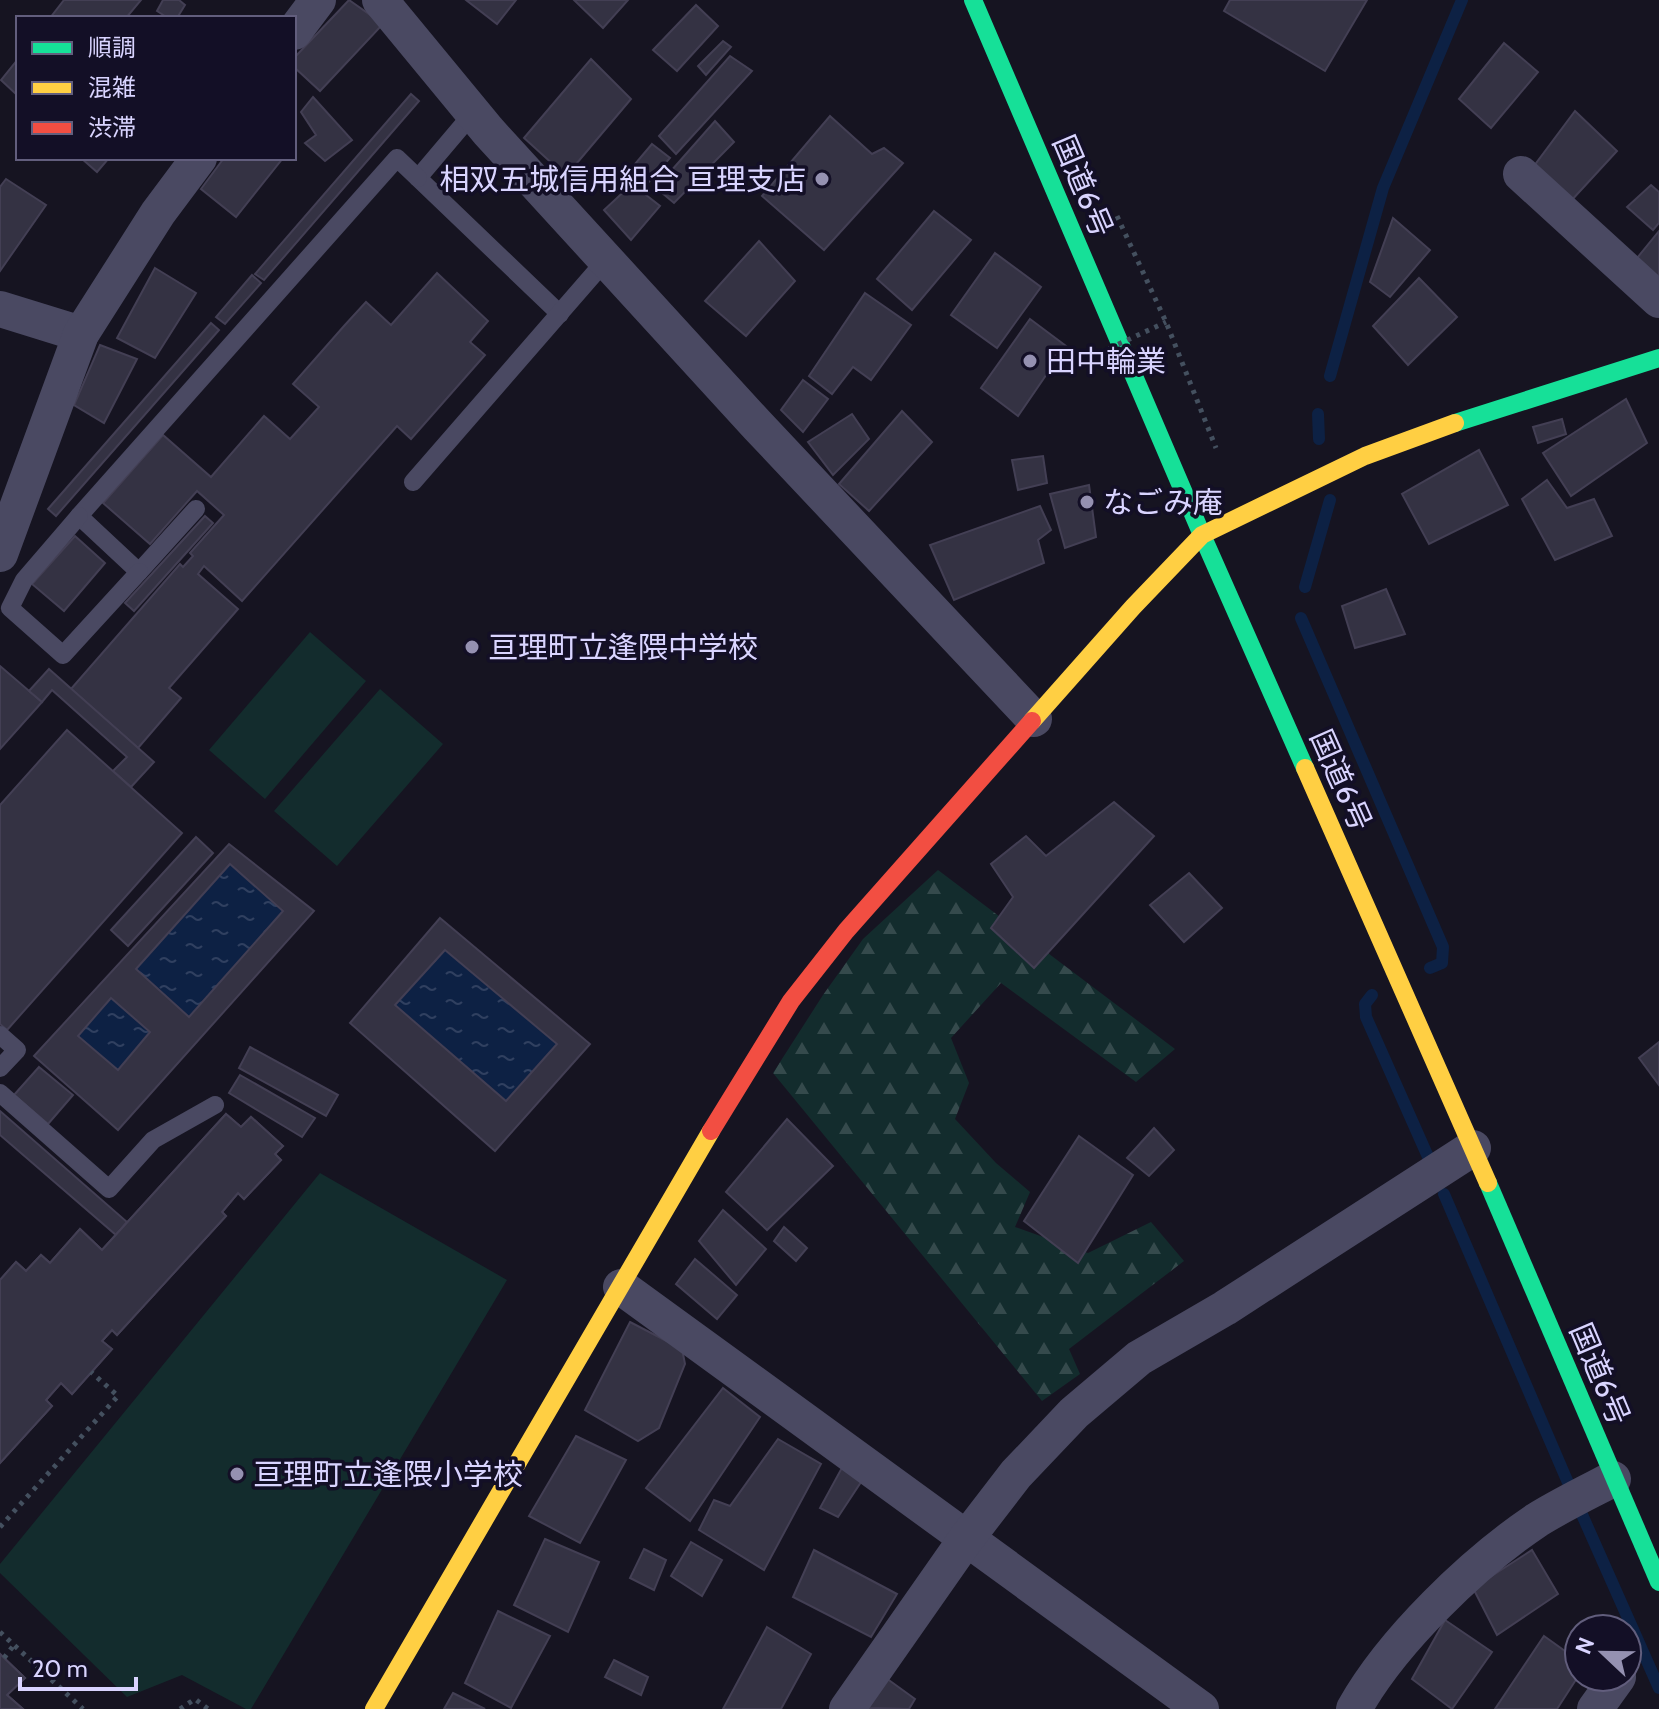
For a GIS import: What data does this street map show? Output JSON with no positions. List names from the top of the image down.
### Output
{
  "streets": {
    "main road": ["国道6号"]
  },
  "places": [
    "相双五城信用組合 亘理支店",
    "田中輪業",
    "なごみ庵",
    "亘理町立逢隈中学校",
    "亘理町立逢隈小学校"
  ],
  "legend": ["順調", "混雑", "渋滞"],
  "scale_bar": "20 m",
  "north": "left"
}
